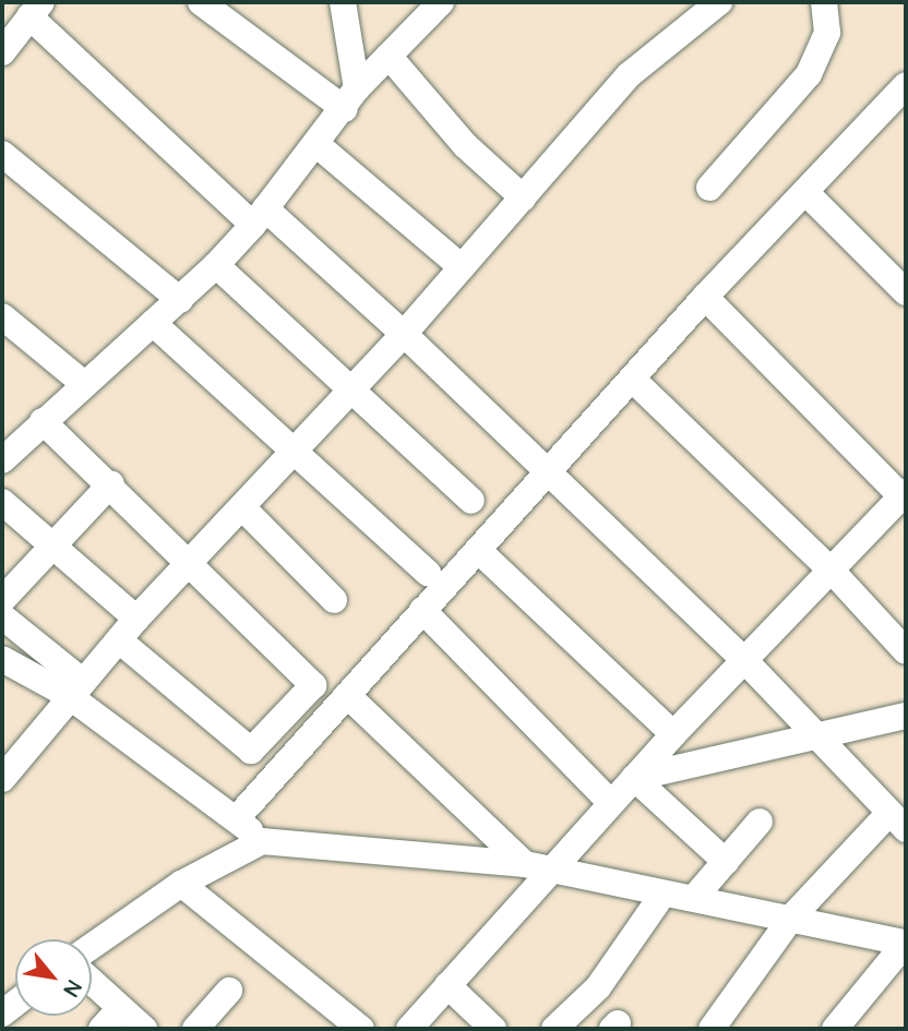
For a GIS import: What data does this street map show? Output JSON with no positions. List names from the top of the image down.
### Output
{
  "north": "bottom right"
}
